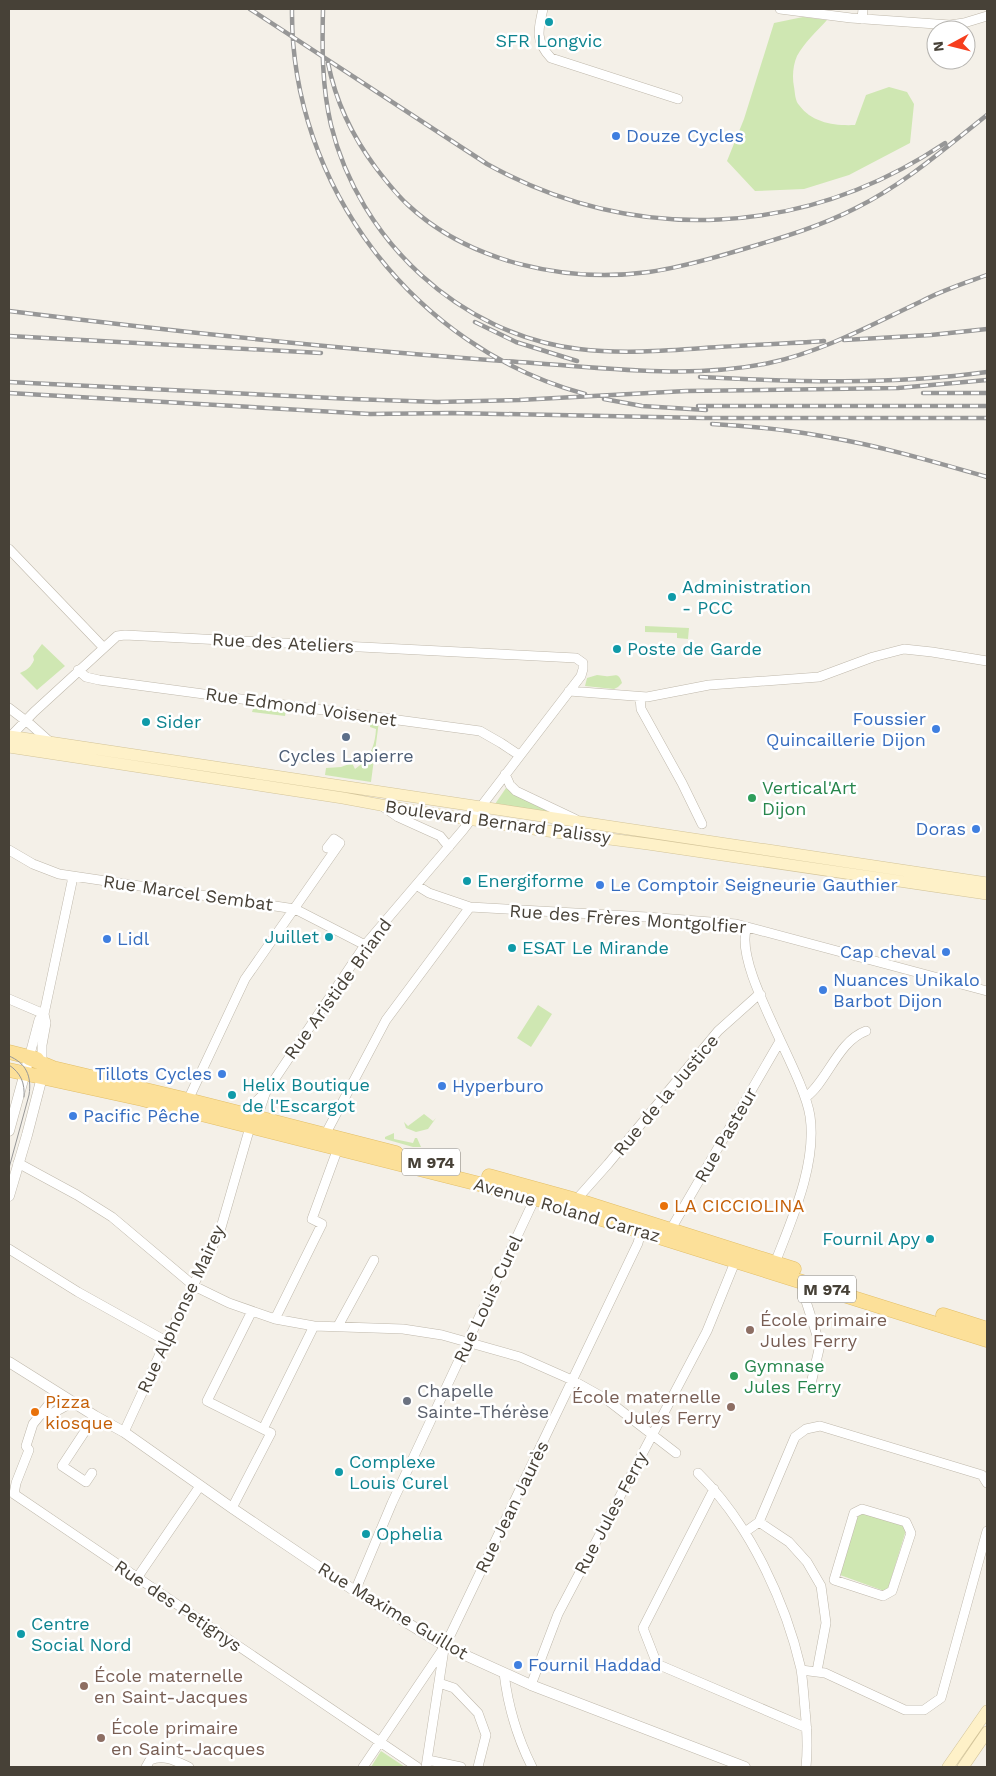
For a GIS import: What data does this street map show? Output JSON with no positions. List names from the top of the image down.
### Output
{
  "streets": {
    "main road": ["Boulevard Bernard Palissy", "M 974", "Avenue Roland Carraz"],
    "street": [
      "Rue des Ateliers",
      "Rue Edmond Voisenet",
      "Rue Marcel Sembat",
      "Rue des Frères Montgolfier",
      "Rue Aristide Briand",
      "Rue de la Justice",
      "Rue Pasteur",
      "Rue Louis Curel",
      "Rue Alphonse Mairey",
      "Rue Jean Jaurès",
      "Rue Jules Ferry",
      "Rue des Petignys",
      "Rue Maxime Guillot"
    ]
  },
  "crossings": [
    ["Rue des Ateliers", "Rue Edmond Voisenet"],
    ["Rue des Ateliers", "Boulevard Bernard Palissy"],
    ["Rue des Ateliers", "Rue Aristide Briand"],
    ["Rue Edmond Voisenet", "Rue Aristide Briand"],
    ["Boulevard Bernard Palissy", "Rue Aristide Briand"],
    ["Rue Marcel Sembat", "Rue Aristide Briand"],
    ["Rue des Frères Montgolfier", "Rue Aristide Briand"],
    ["Rue Aristide Briand", "Avenue Roland Carraz"],
    ["Rue Aristide Briand", "Rue Alphonse Mairey"],
    ["Rue de la Justice", "Avenue Roland Carraz"],
    ["Rue Pasteur", "Avenue Roland Carraz"],
    ["M 974", "Avenue Roland Carraz"],
    ["Avenue Roland Carraz", "Rue Louis Curel"],
    ["Avenue Roland Carraz", "Rue Alphonse Mairey"],
    ["Avenue Roland Carraz", "Rue Jean Jaurès"],
    ["Avenue Roland Carraz", "Rue Jules Ferry"],
    ["Rue Louis Curel", "Rue Maxime Guillot"],
    ["Rue Alphonse Mairey", "Rue Maxime Guillot"],
    ["Rue Jean Jaurès", "Rue Maxime Guillot"],
    ["Rue Jules Ferry", "Rue Maxime Guillot"],
    ["Rue des Petignys", "Rue Maxime Guillot"]
  ],
  "places": [
    "SFR Longvic",
    "Douze Cycles",
    "Administration - PCC",
    "Poste de Garde",
    "Sider",
    "Foussier Quincaillerie Dijon",
    "Cycles Lapierre",
    "Vertical'Art Dijon",
    "Doras",
    "Energiforme",
    "Le Comptoir Seigneurie Gauthier",
    "Juillet",
    "Lidl",
    "ESAT Le Mirande",
    "Cap cheval",
    "Nuances Unikalo Barbot Dijon",
    "Tillots Cycles",
    "Hyperburo",
    "Helix Boutique de l'Escargot",
    "Pacific Pêche",
    "LA CICCIOLINA",
    "Fournil Apy",
    "École primaire Jules Ferry",
    "Gymnase Jules Ferry",
    "Chapelle Sainte-Thérèse",
    "École maternelle Jules Ferry",
    "Pizza kiosque",
    "Complexe Louis Curel",
    "Ophelia",
    "Centre Social Nord",
    "Fournil Haddad",
    "École maternelle en Saint-Jacques",
    "École primaire en Saint-Jacques"
  ],
  "north": "left"
}
